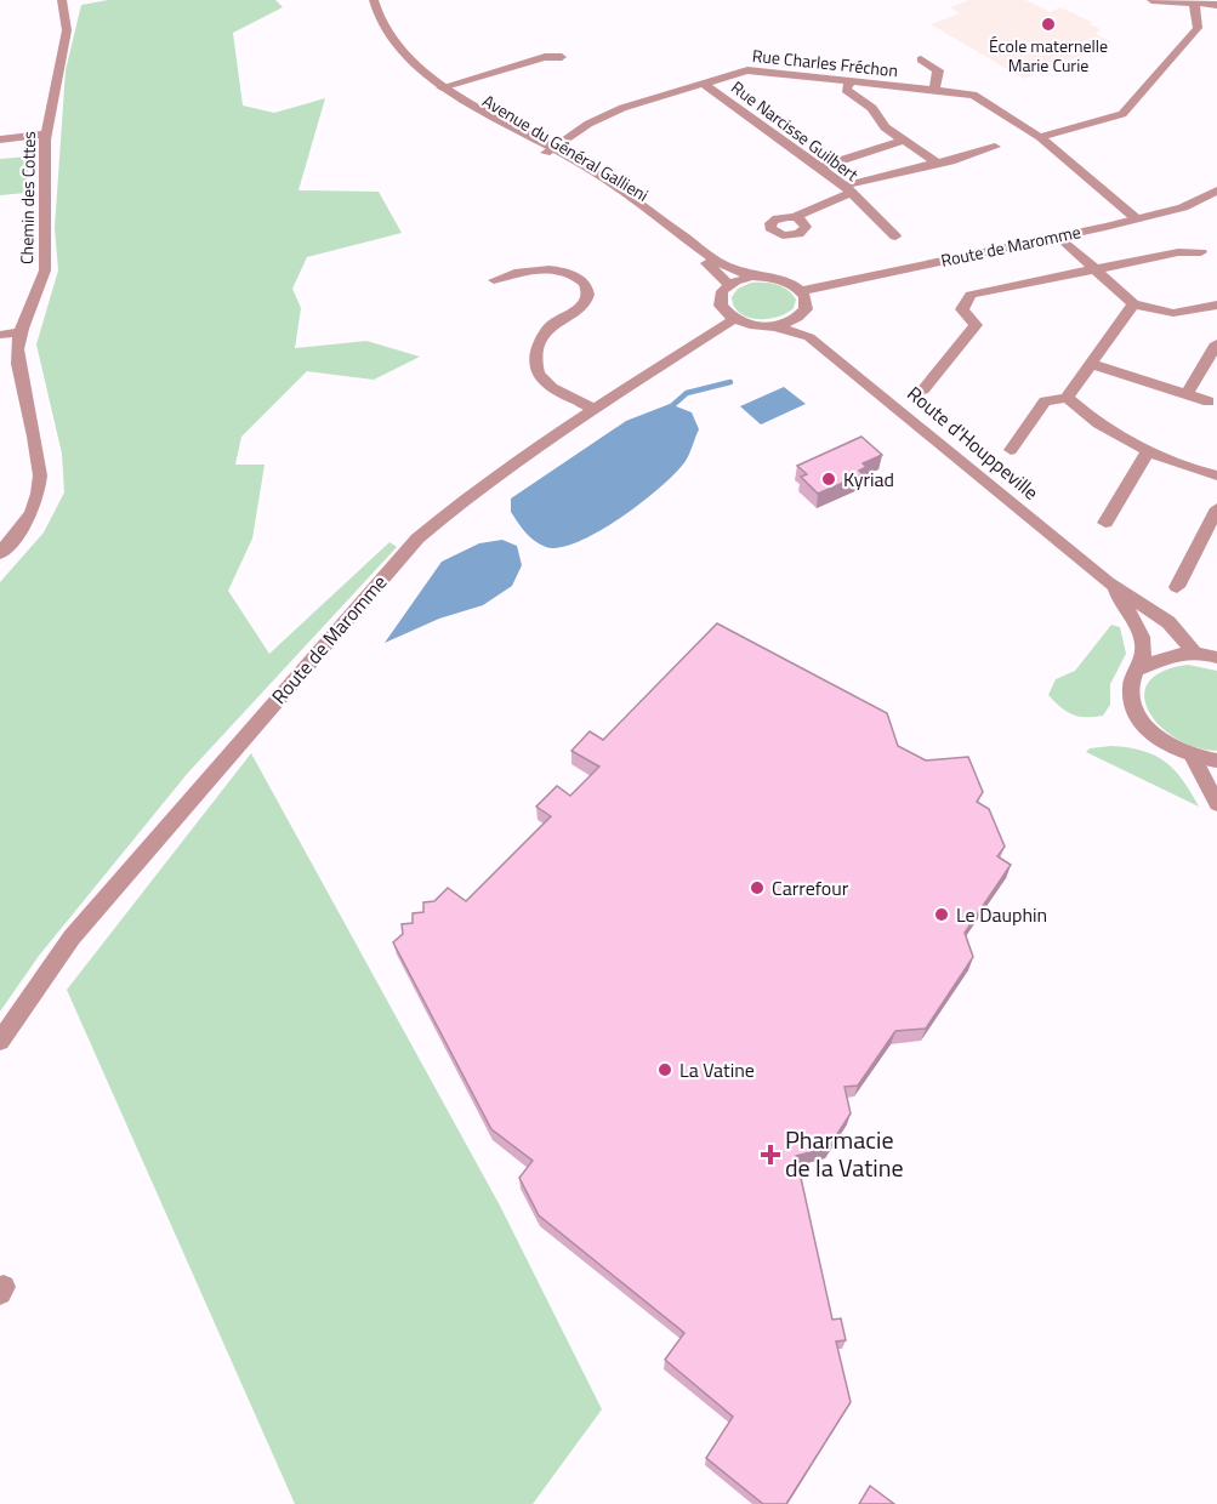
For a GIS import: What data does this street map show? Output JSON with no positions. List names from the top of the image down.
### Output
{
  "streets": {
    "street": [
      "Rue Charles Fréchon",
      "Rue Narcisse Guilbert",
      "Avenue du Général Gallieni",
      "Chemin des Cottes",
      "Route de Maromme",
      "Route d'Houppeville"
    ]
  },
  "crossings": [
    ["Rue Charles Fréchon", "Rue Narcisse Guilbert"],
    ["Rue Charles Fréchon", "Avenue du Général Gallieni"],
    ["Rue Charles Fréchon", "Route de Maromme"],
    ["Avenue du Général Gallieni", "Route de Maromme"],
    ["Avenue du Général Gallieni", "Route d'Houppeville"],
    ["Route de Maromme", "Route d'Houppeville"]
  ],
  "places": {
    "other": [
      "École maternelle Marie Curie",
      "Kyriad",
      "Carrefour",
      "Le Dauphin",
      "La Vatine"
    ],
    "health": ["Pharmacie de la Vatine"]
  }
}
